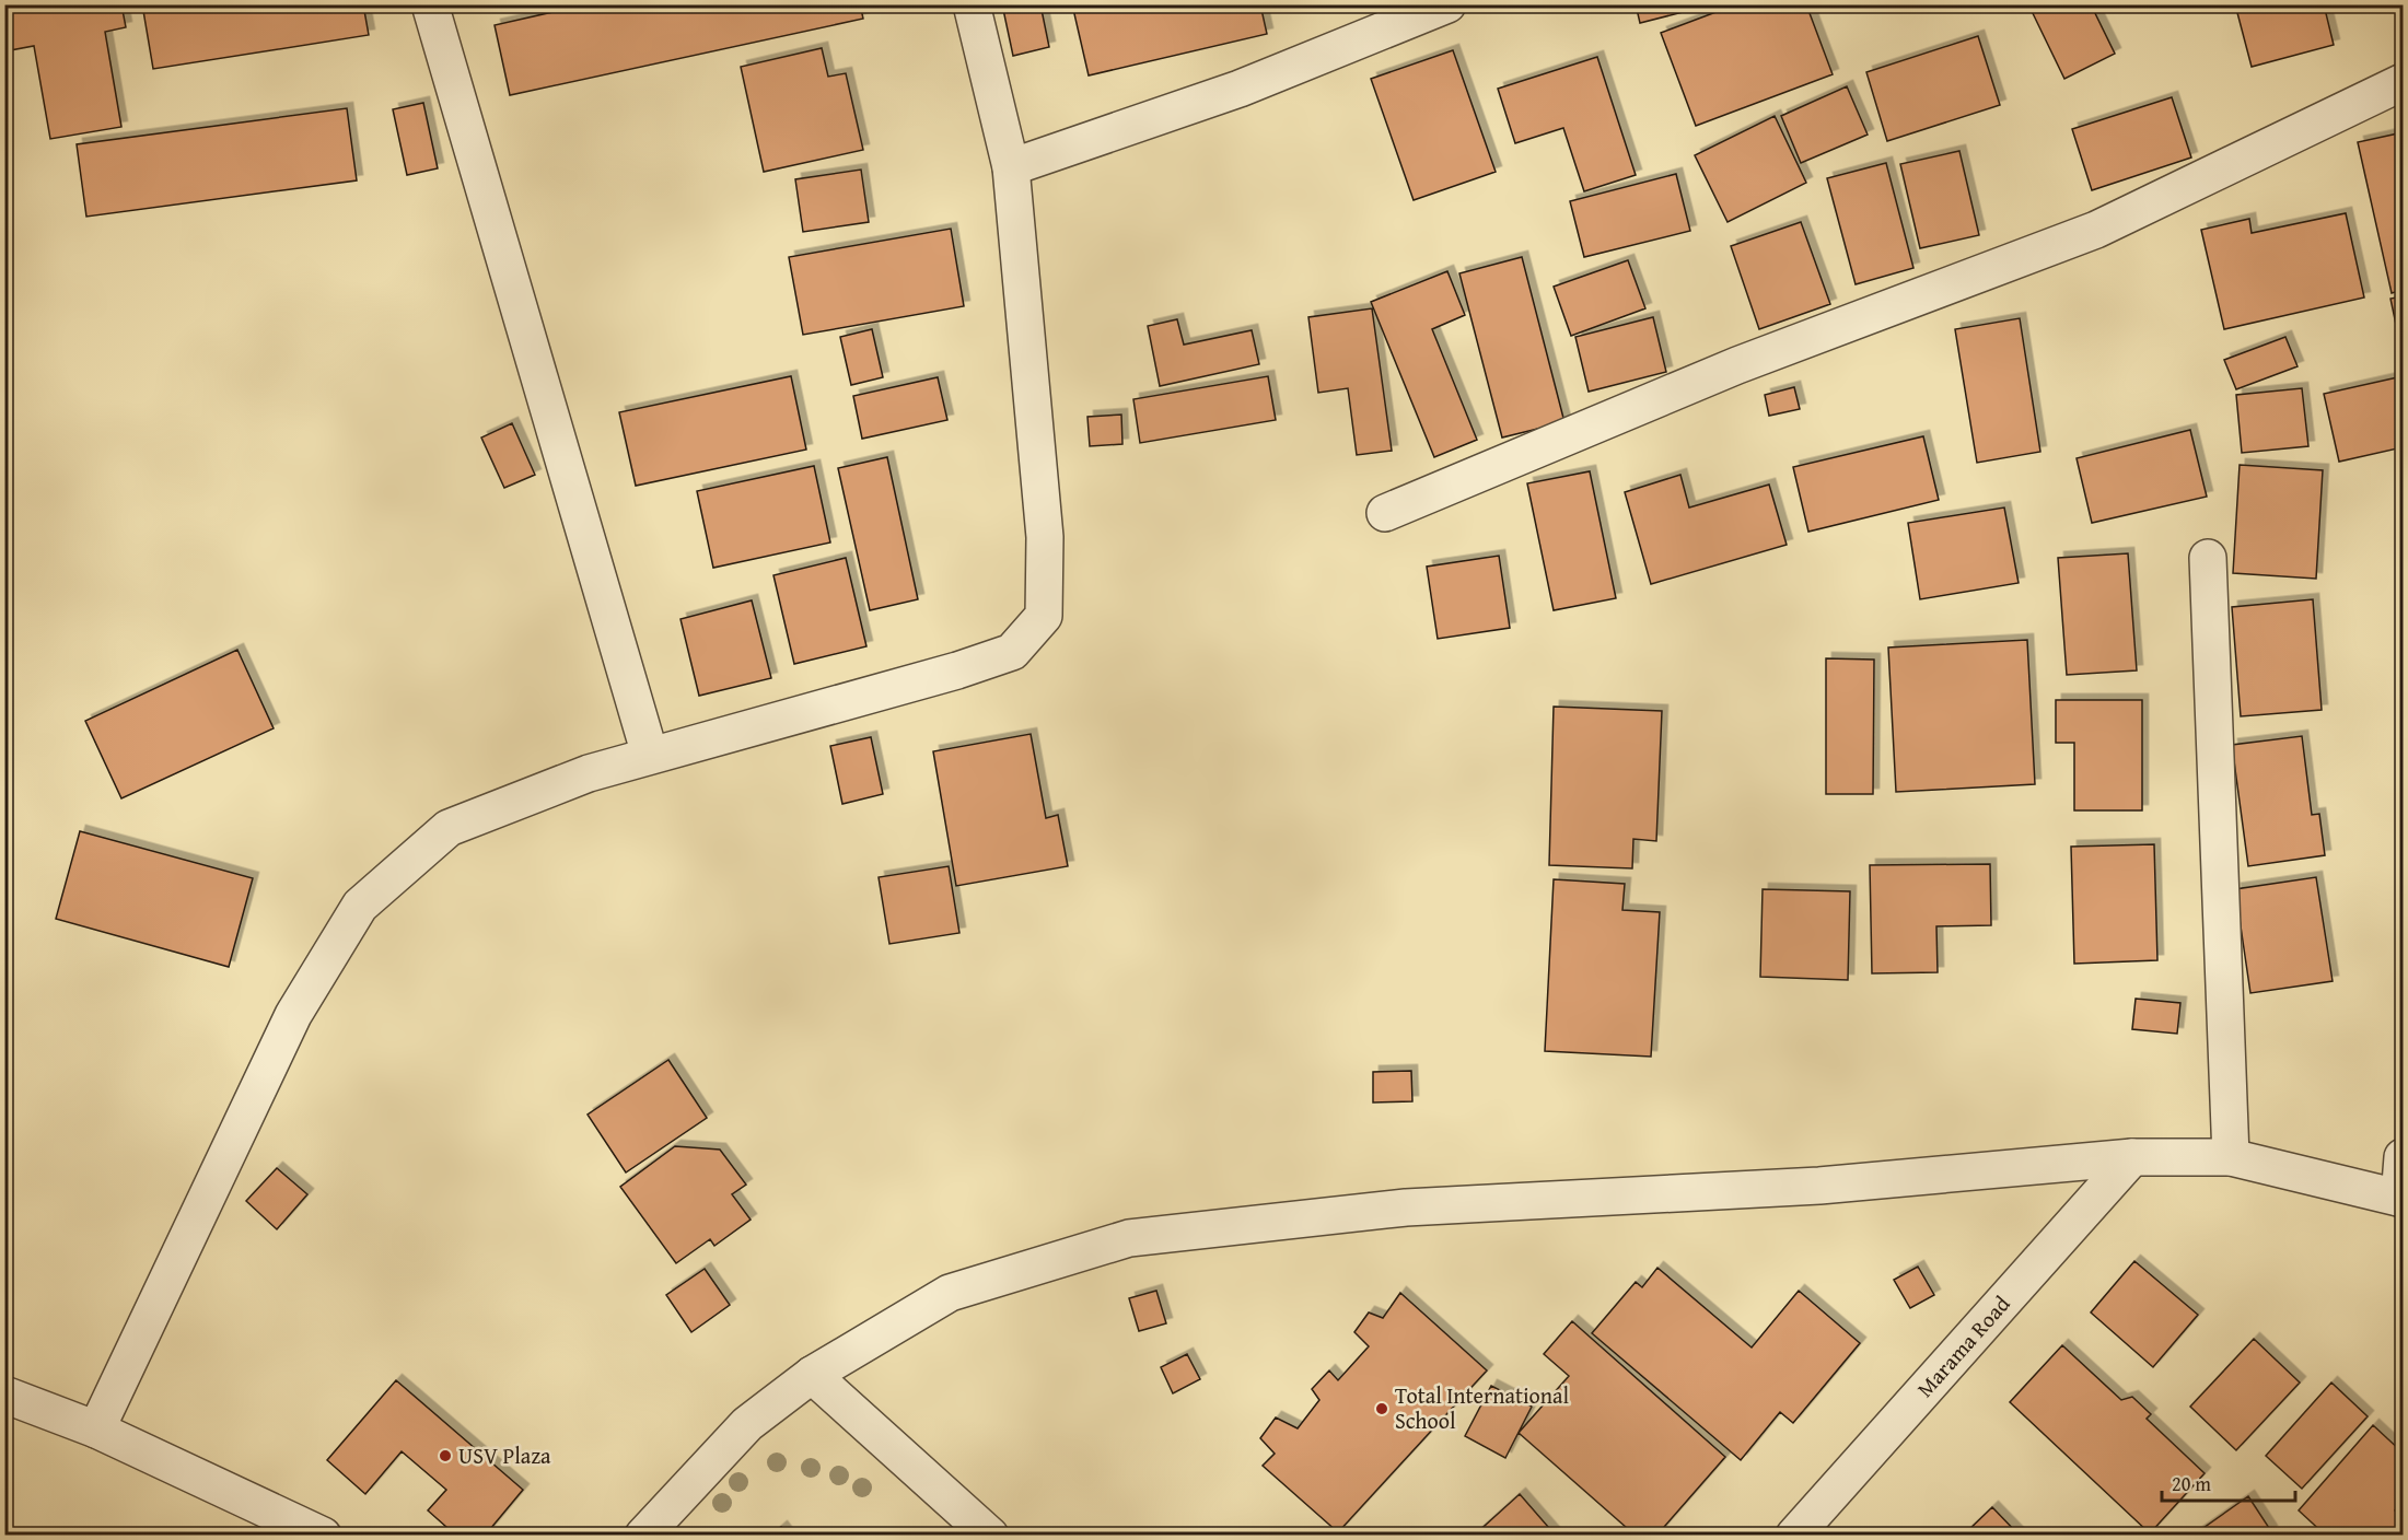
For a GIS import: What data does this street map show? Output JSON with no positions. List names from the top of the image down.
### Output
{
  "streets": {
    "street": ["Marama Road"]
  },
  "places": ["Total International School", "USV Plaza"],
  "scale_bar": "20 m"
}
